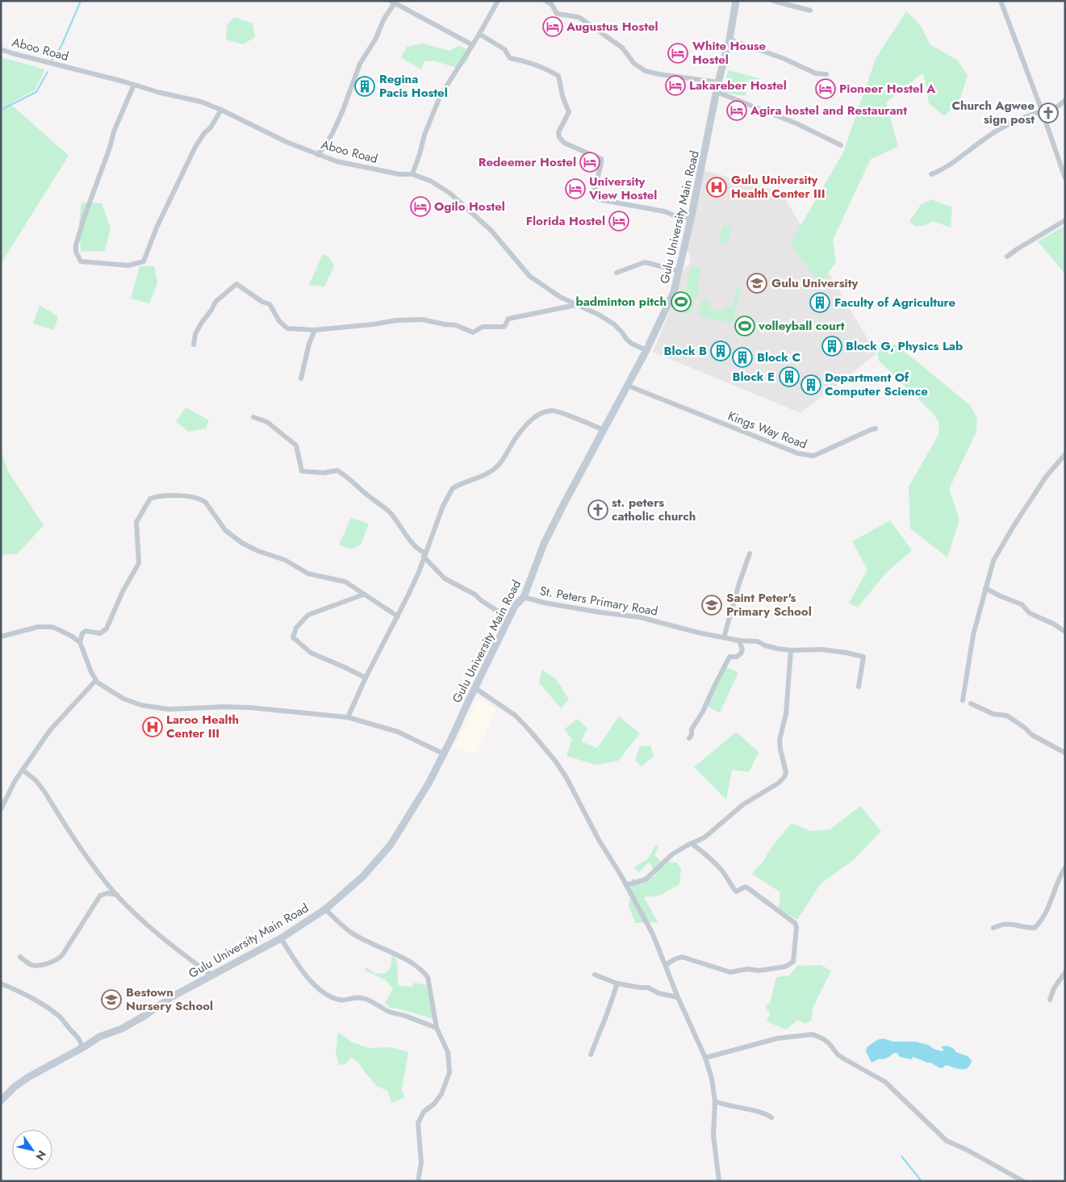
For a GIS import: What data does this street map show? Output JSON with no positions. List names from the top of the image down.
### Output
{
  "streets": {
    "street": [
      "Aboo Road",
      "Gulu University Main Road",
      "Kings Way Road",
      "St. Peters Primary Road"
    ]
  },
  "crossings": [
    ["Aboo Road", "Gulu University Main Road"],
    ["Gulu University Main Road", "Kings Way Road"],
    ["Gulu University Main Road", "St. Peters Primary Road"]
  ],
  "places": {
    "hotel": [
      "Augustus Hostel",
      "White House Hostel",
      "Lakareber Hostel",
      "Pioneer Hostel A",
      "Agira hostel and Restaurant",
      "Redeemer Hostel",
      "University View Hostel",
      "Ogilo Hostel",
      "Florida Hostel"
    ],
    "building": [
      "Regina Pacis Hostel",
      "Faculty of Agriculture",
      "Block G, Physics Lab",
      "Block B",
      "Block C",
      "Block E",
      "Department Of Computer Science"
    ],
    "church": ["Church Agwee sign post", "st. peters catholic church"],
    "hospital": ["Gulu University Health Center III", "Laroo Health Center III"],
    "school or university": ["Gulu University", "Saint Peter's Primary School", "Bestown Nursery School"],
    "sports": ["badminton pitch", "volleyball court"]
  },
  "north": "bottom right"
}
